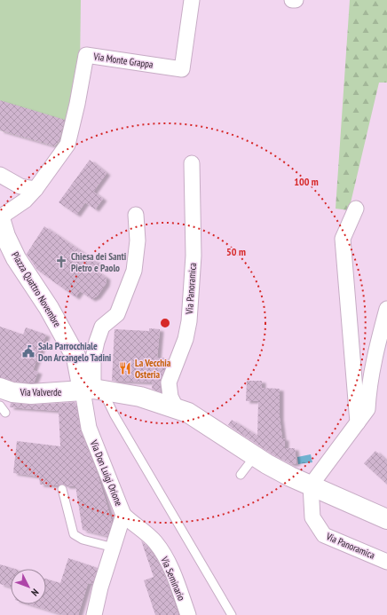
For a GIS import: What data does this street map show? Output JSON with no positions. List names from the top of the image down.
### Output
{
  "streets": {
    "street": [
      "Via Monte Grappa",
      "Via Panoramica",
      "Piazza Quattro Novembre",
      "Via Valverde",
      "Via Don Luigi Orione",
      "Via Seminario"
    ]
  },
  "crossings": [
    ["Via Monte Grappa", "Piazza Quattro Novembre"],
    ["Piazza Quattro Novembre", "Via Valverde"],
    ["Piazza Quattro Novembre", "Via Don Luigi Orione"],
    ["Via Valverde", "Via Don Luigi Orione"],
    ["Via Don Luigi Orione", "Via Seminario"]
  ],
  "places": {
    "church": ["Chiesa dei Santi Pietro e Paolo"],
    "public building": ["Sala Parrocchiale Don Arcangelo Tadini"],
    "restaurant": ["La Vecchia Osteria"]
  },
  "north": "bottom right",
  "rings": ["100 m", "50 m"]
}
